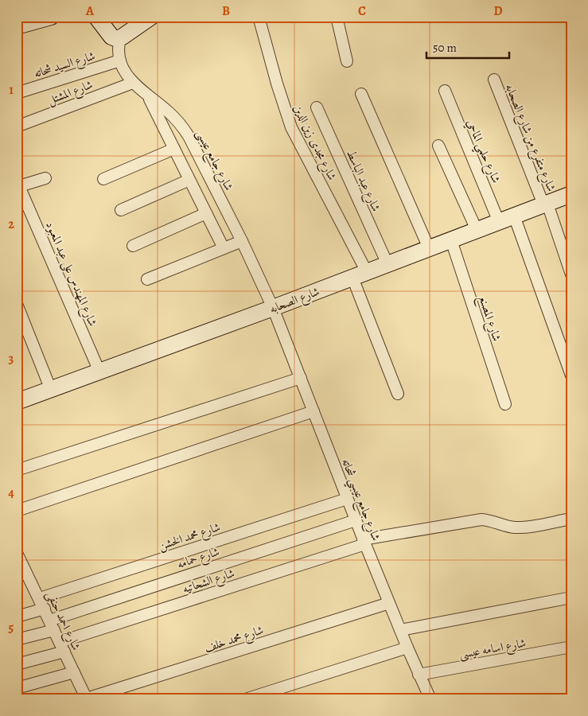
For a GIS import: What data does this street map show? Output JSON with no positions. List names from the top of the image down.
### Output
{
  "streets": {
    "street": [
      "شارع السيد شحاته",
      "شارع المشتل",
      "شارع متفرع من شارع الصحابه",
      "شارع مجدى زين الدين",
      "شارع حلمي الماحي",
      "شارع جامع عيسى",
      "شارع عبد الباسط",
      "شارع المهندس على عبد المعبود",
      "شارع الصحابه",
      "شارع المصنع",
      "شارع جامع عيسي شحاته",
      "شارع محمد الخشن",
      "شارع حمامه",
      "شارع الشحاتيه",
      "شارع احمد حنفى",
      "شارع محمد خلف",
      "شارع اسامه عيسى"
    ]
  },
  "crossings": [
    ["شارع السيد شحاته", "شارع جامع عيسى"],
    ["شارع المشتل", "شارع جامع عيسى"],
    ["شارع متفرع من شارع الصحابه", "شارع الصحابه"],
    ["شارع مجدى زين الدين", "شارع الصحابه"],
    ["شارع حلمي الماحي", "شارع الصحابه"],
    ["شارع جامع عيسى", "شارع الصحابه"],
    ["شارع جامع عيسى", "شارع جامع عيسي شحاته"],
    ["شارع عبد الباسط", "شارع الصحابه"],
    ["شارع المهندس على عبد المعبود", "شارع الصحابه"],
    ["شارع الصحابه", "شارع المصنع"],
    ["شارع الصحابه", "شارع جامع عيسي شحاته"],
    ["شارع جامع عيسي شحاته", "شارع محمد الخشن"],
    ["شارع جامع عيسي شحاته", "شارع حمامه"],
    ["شارع جامع عيسي شحاته", "شارع الشحاتيه"],
    ["شارع جامع عيسي شحاته", "شارع محمد خلف"],
    ["شارع جامع عيسي شحاته", "شارع اسامه عيسى"],
    ["شارع محمد الخشن", "شارع احمد حنفى"],
    ["شارع حمامه", "شارع احمد حنفى"],
    ["شارع الشحاتيه", "شارع احمد حنفى"],
    ["شارع احمد حنفى", "شارع محمد خلف"]
  ],
  "scale_bar": "50 m",
  "grid": {
    "columns": [
      "A",
      "B",
      "C",
      "D"
    ],
    "rows": [
      "1",
      "2",
      "3",
      "4",
      "5"
    ]
  }
}
